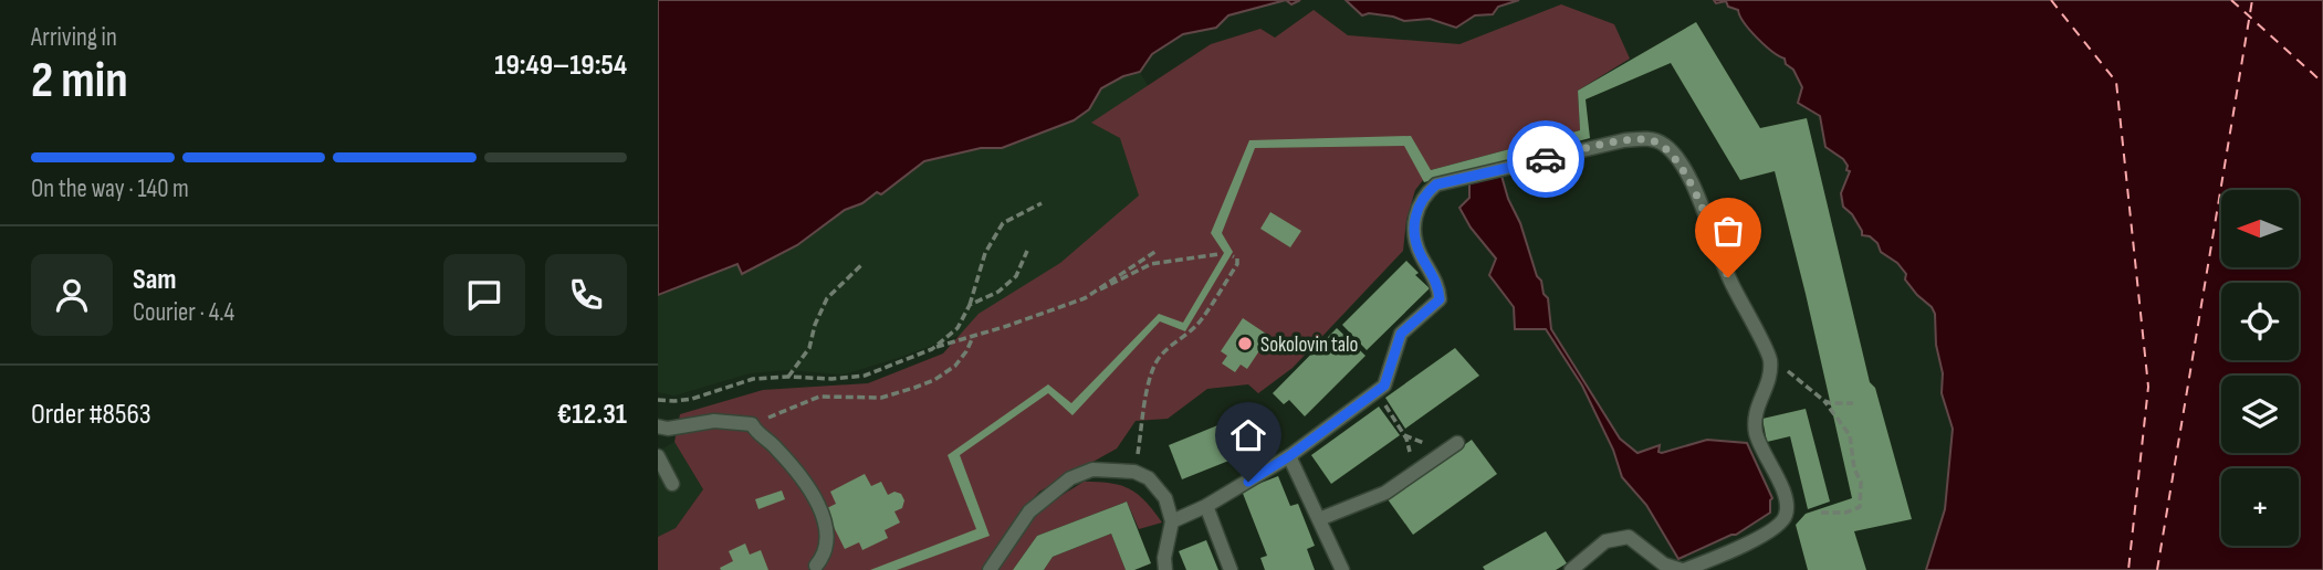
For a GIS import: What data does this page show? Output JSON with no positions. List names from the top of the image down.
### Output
{
  "places": ["Sokolovin talo"],
  "north": "left",
  "page": {
    "heading": ["2 min", "Arriving in", "19:49–19:54"],
    "panel": [
      "Sam",
      "Courier · 4.4",
      "Order #8563",
      "€12.31"
    ],
    "bar": "On the way · 140 m",
    "map_buttons": "+"
  }
}
